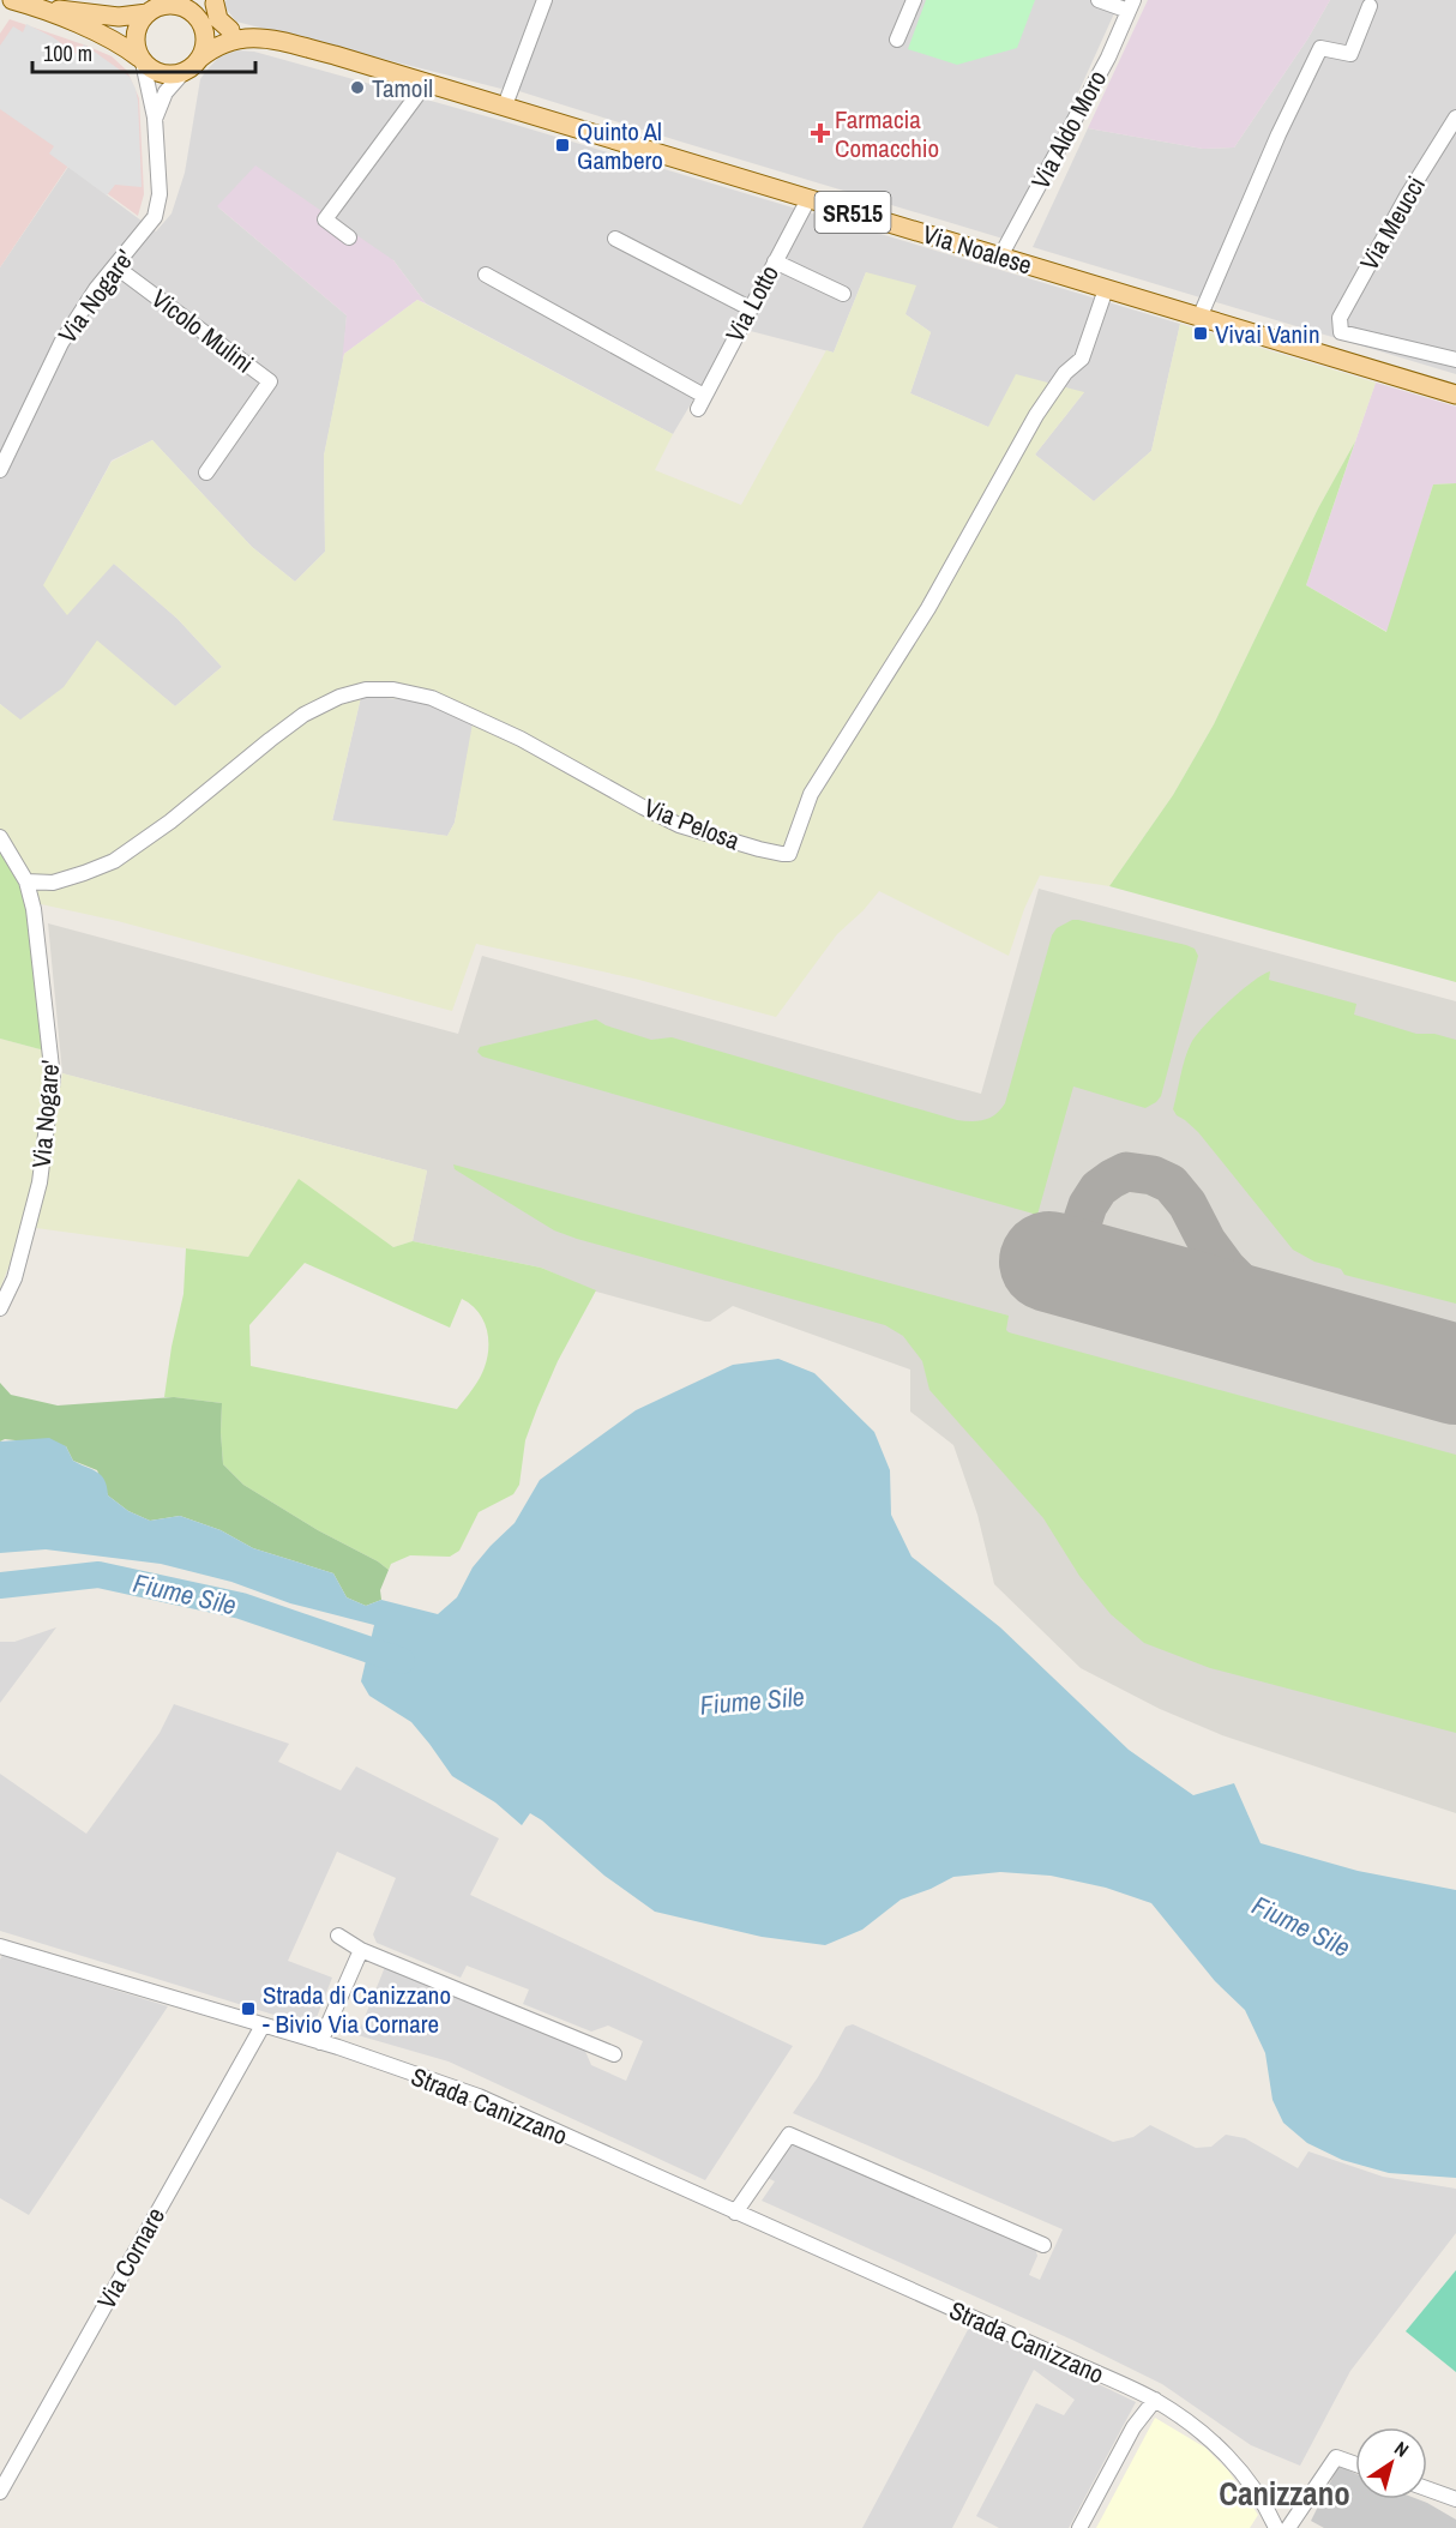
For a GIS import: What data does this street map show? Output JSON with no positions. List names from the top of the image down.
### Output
{
  "streets": {
    "main road": ["SR515", "Via Noalese"],
    "street": [
      "Via Aldo Moro",
      "Via Meucci",
      "Via Nogare'",
      "Via Lotto",
      "Vicolo Mulini",
      "Via Pelosa",
      "Strada Canizzano",
      "Via Cornare"
    ]
  },
  "crossings": [
    ["Via Aldo Moro", "Via Noalese"],
    ["Via Meucci", "Via Noalese"],
    ["Via Noalese", "Via Nogare'"],
    ["Via Noalese", "Via Lotto"],
    ["Via Noalese", "Via Pelosa"],
    ["Via Nogare'", "Vicolo Mulini"],
    ["Via Nogare'", "Via Pelosa"],
    ["Strada Canizzano", "Via Cornare"]
  ],
  "districts": ["Canizzano"],
  "water": ["Fiume Sile"],
  "places": {
    "other": ["Tamoil"],
    "health": ["Farmacia Comacchio"],
    "transit": ["Quinto Al Gambero", "Vivai Vanin", "Strada di Canizzano - Bivio Via Cornare"]
  },
  "scale_bar": "100 m",
  "north": "top right"
}
